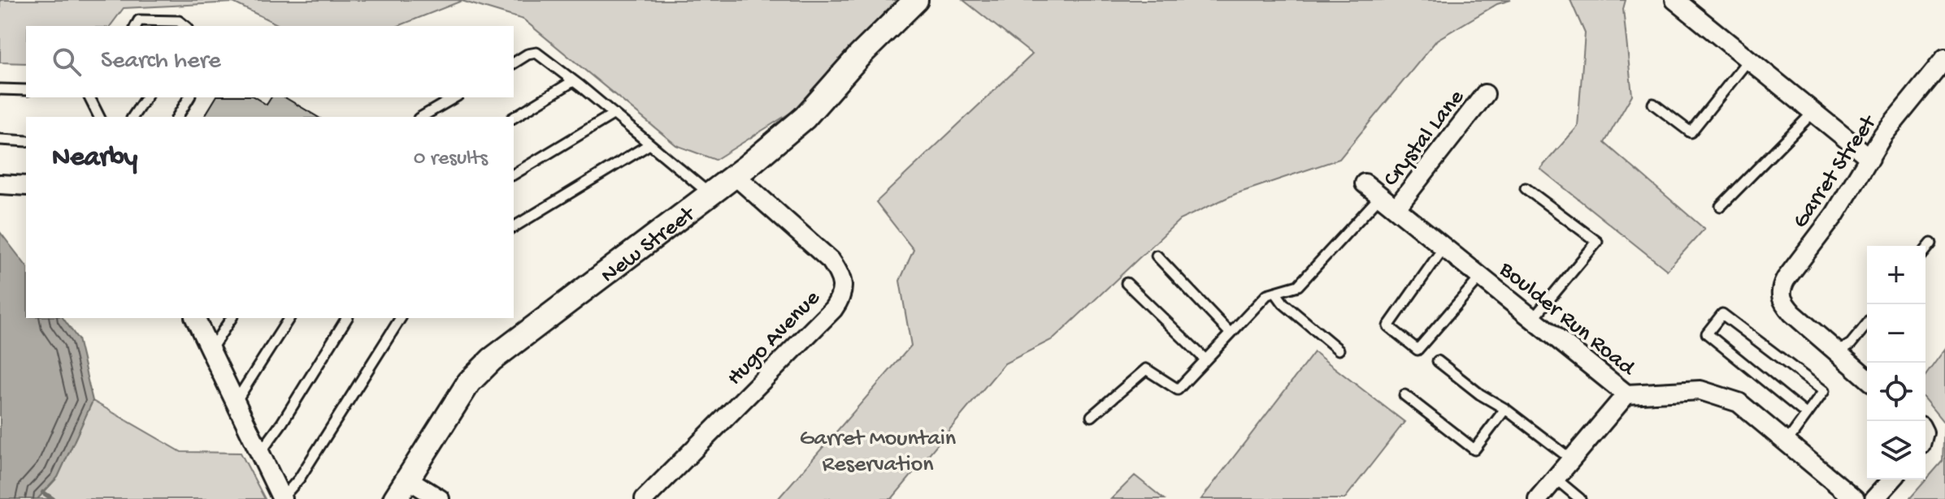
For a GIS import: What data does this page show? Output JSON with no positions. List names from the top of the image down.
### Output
{
  "streets": {
    "street": [
      "Crystal Lane",
      "Garret Street",
      "New Street",
      "Boulder Run Road",
      "Hugo Avenue"
    ]
  },
  "crossings": [
    ["Crystal Lane", "Boulder Run Road"],
    ["New Street", "Hugo Avenue"]
  ],
  "parks": ["Garret Mountain Reservation"],
  "page": {
    "search": "Search here",
    "heading": ["Nearby", "0 results"],
    "map_buttons": ["+", "−"]
  }
}
